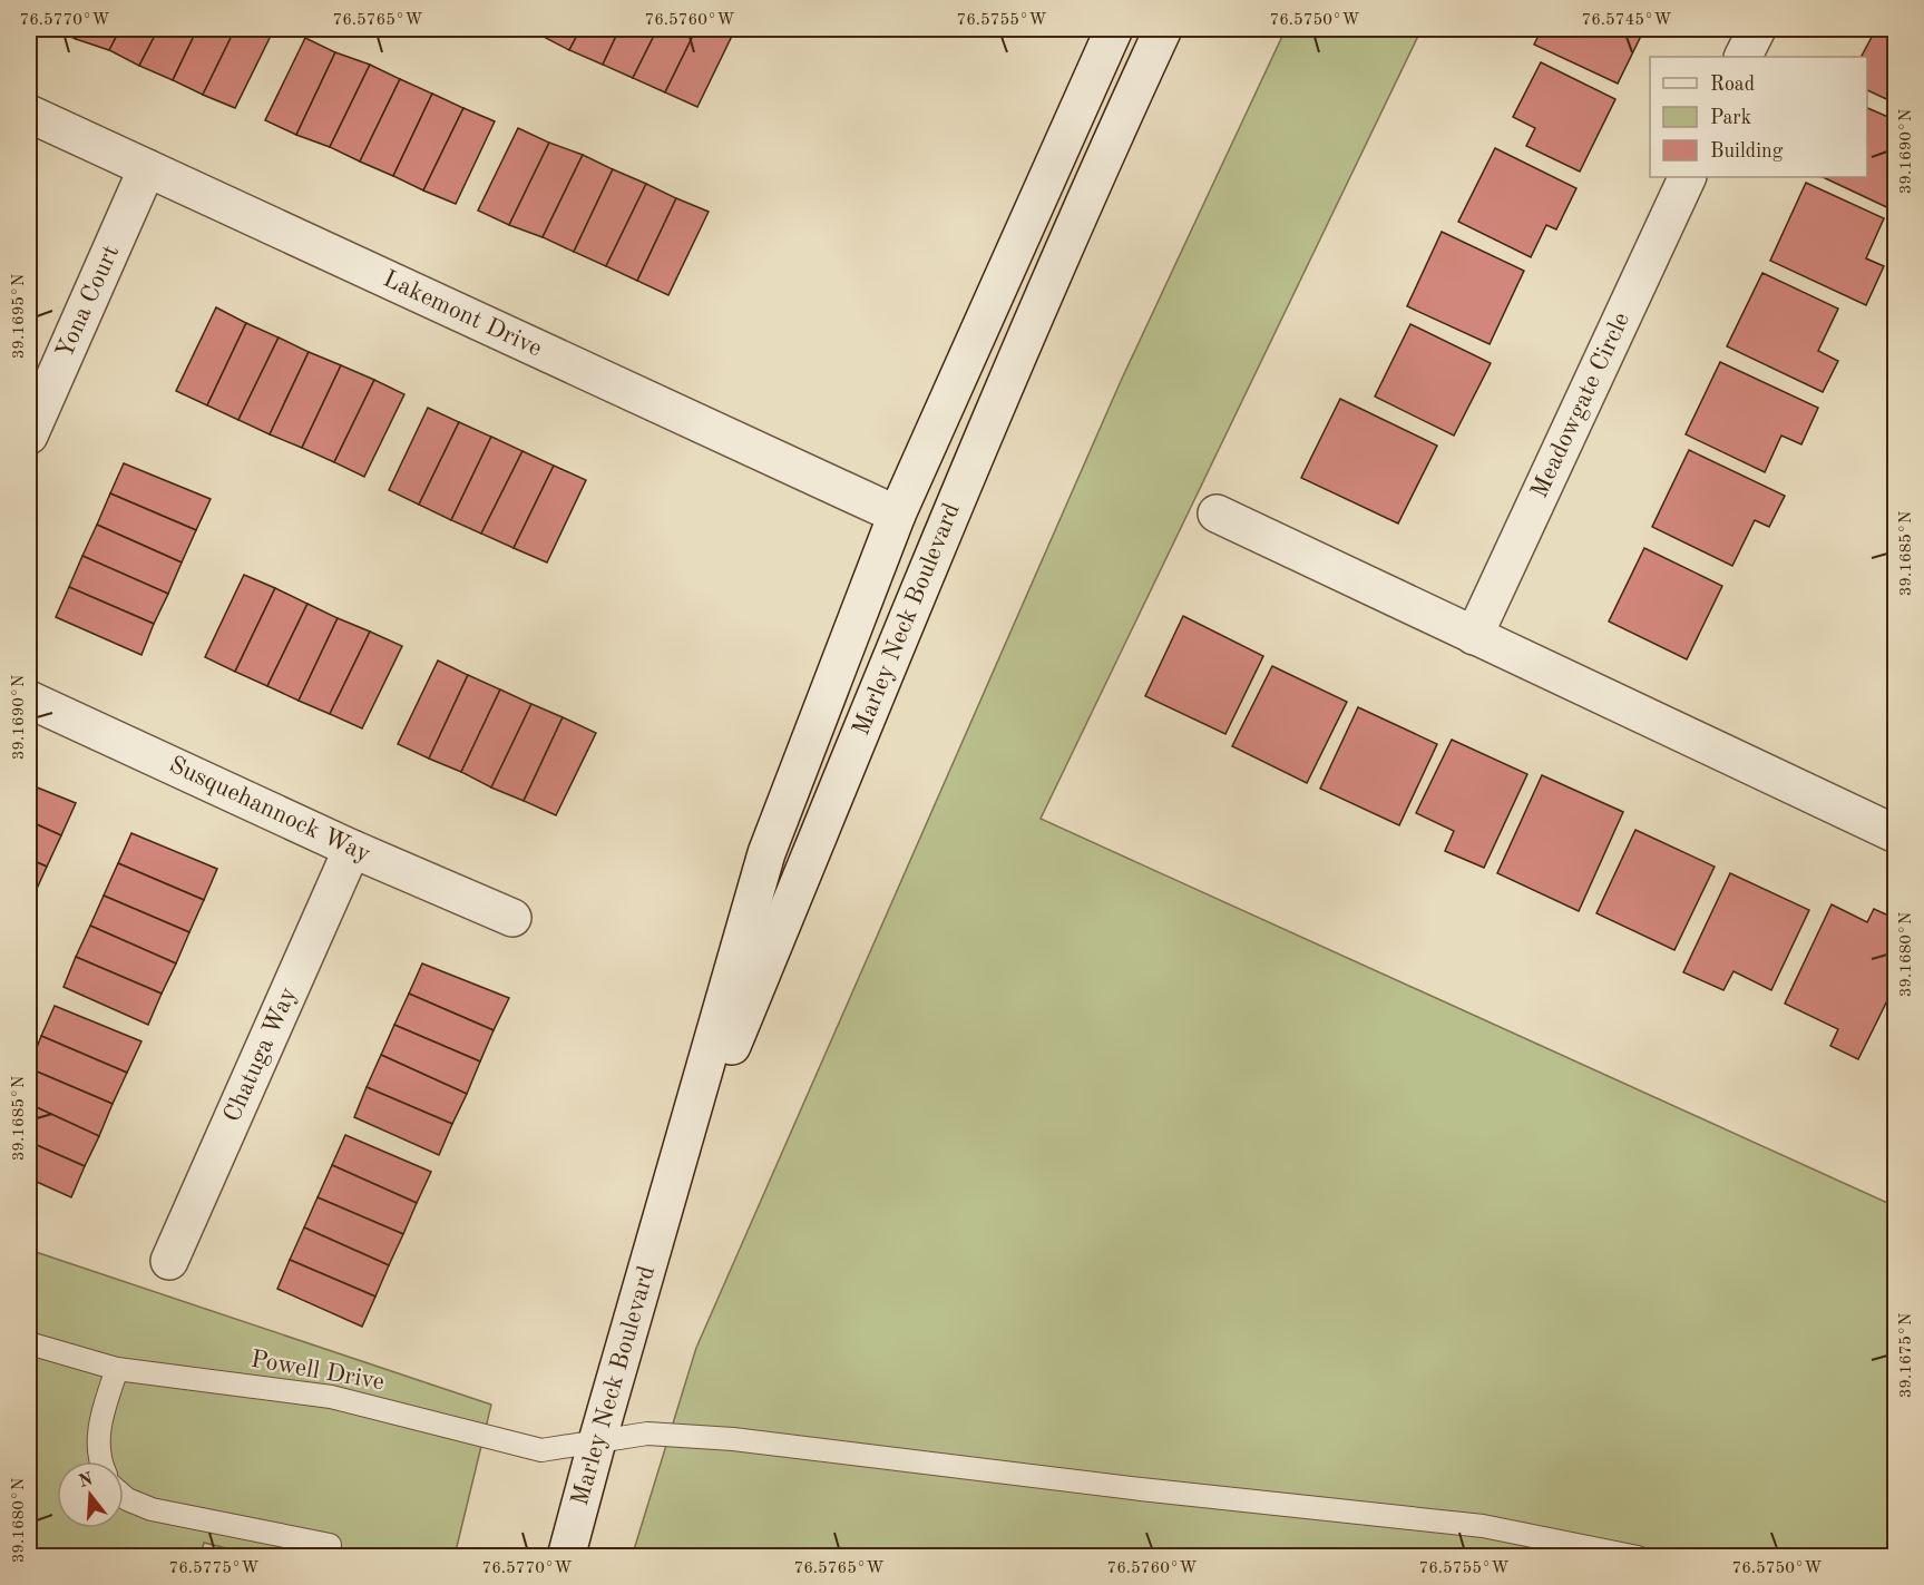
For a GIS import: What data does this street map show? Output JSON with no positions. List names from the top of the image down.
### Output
{
  "streets": {
    "street": [
      "Yona Court",
      "Lakemont Drive",
      "Meadowgate Circle",
      "Marley Neck Boulevard",
      "Susquehannock Way",
      "Chatuga Way"
    ],
    "lane": ["Powell Drive"]
  },
  "crossings": [
    ["Yona Court", "Lakemont Drive"],
    ["Lakemont Drive", "Marley Neck Boulevard"],
    ["Marley Neck Boulevard", "Powell Drive"],
    ["Susquehannock Way", "Chatuga Way"]
  ],
  "legend": ["Road", "Park", "Building"],
  "north": "top",
  "coordinates": [
    "76.5770°W",
    "76.5765°W",
    "76.5760°W",
    "76.5755°W",
    "76.5750°W",
    "76.5745°W",
    "39.1690°N",
    "39.1695°N",
    "39.1685°N",
    "39.1680°N",
    "39.1675°N",
    "76.5775°W"
  ]
}
